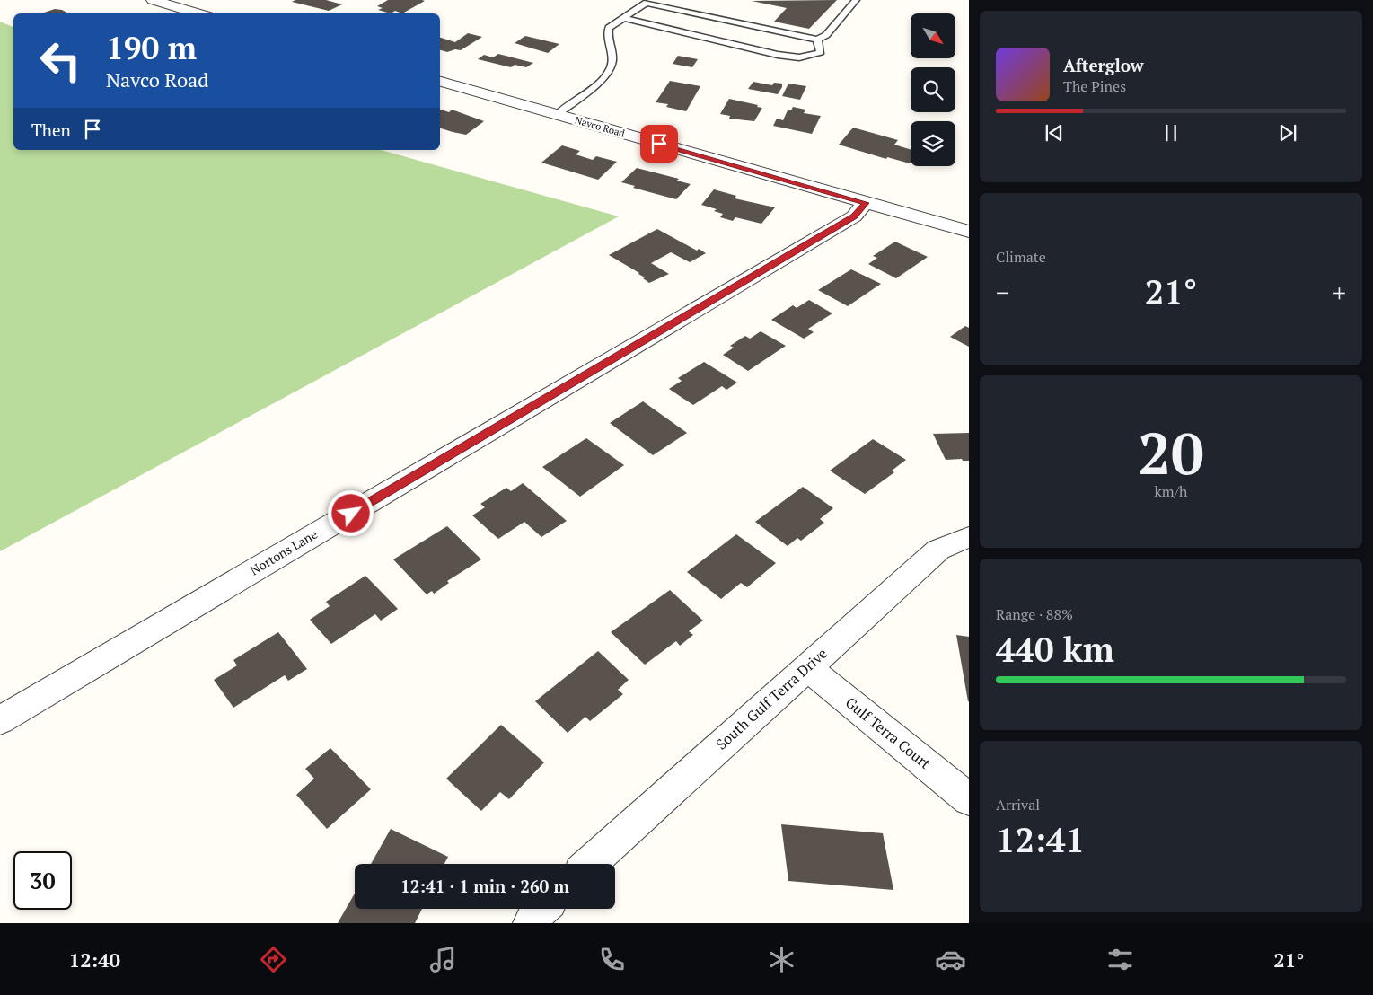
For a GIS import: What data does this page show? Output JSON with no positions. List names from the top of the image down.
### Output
{
  "streets": {
    "street": [
      "Navco Road",
      "Nortons Lane",
      "South Gulf Terra Drive",
      "Gulf Terra Court"
    ]
  },
  "crossings": [
    ["Navco Road", "Nortons Lane"],
    ["South Gulf Terra Drive", "Gulf Terra Court"]
  ],
  "north": "bottom right",
  "page": {
    "turn": ["190 m", "Navco Road"],
    "song": ["Afterglow", "The Pines"],
    "then": "Then",
    "tile": [
      "Climate",
      ["20", "km/h"],
      ["Range · 88%", "440 km"],
      ["Arrival", "12:41"]
    ],
    "heat": ["−", "21°", "+"],
    "limit": "30",
    "trip": "12:41 · 1 min · 260 m",
    "tabs": ["12:40", "21°"]
  }
}
